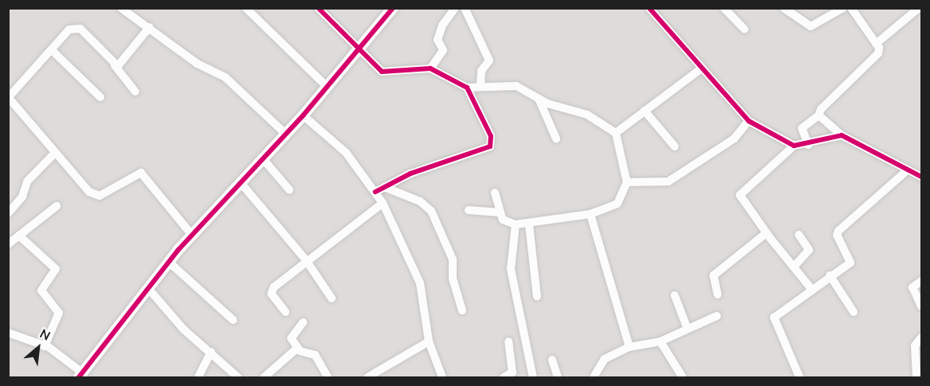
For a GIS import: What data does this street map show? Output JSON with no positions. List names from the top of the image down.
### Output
{
  "north": "top right"
}
